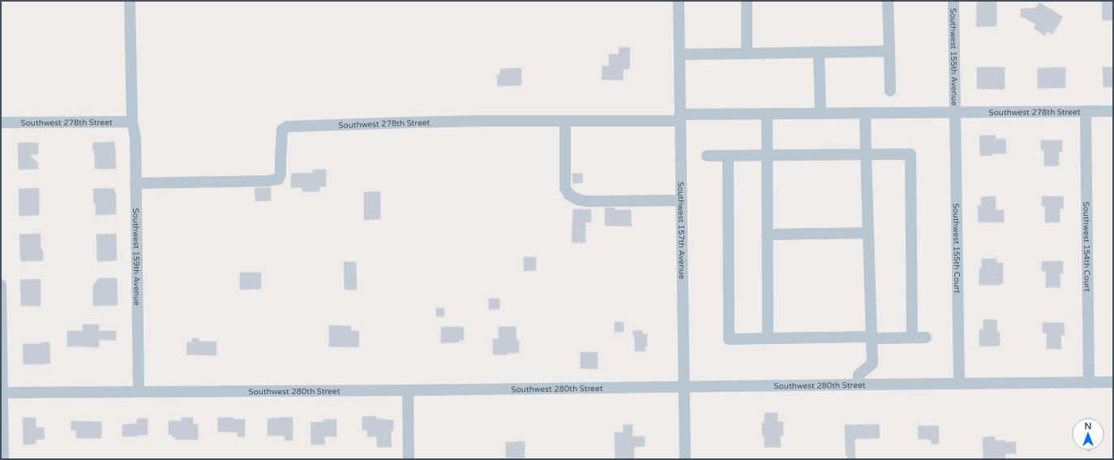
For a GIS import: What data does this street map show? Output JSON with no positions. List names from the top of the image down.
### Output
{
  "streets": {
    "street": [
      "Southwest 155th Avenue",
      "Southwest 278th Street",
      "Southwest 157th Avenue",
      "Southwest 154th Court",
      "Southwest 155th Court",
      "Southwest 159th Avenue",
      "Southwest 280th Street"
    ]
  },
  "crossings": [
    ["Southwest 155th Avenue", "Southwest 278th Street"],
    ["Southwest 155th Avenue", "Southwest 155th Court"],
    ["Southwest 278th Street", "Southwest 157th Avenue"],
    ["Southwest 278th Street", "Southwest 154th Court"],
    ["Southwest 278th Street", "Southwest 155th Court"],
    ["Southwest 278th Street", "Southwest 159th Avenue"],
    ["Southwest 157th Avenue", "Southwest 280th Street"],
    ["Southwest 154th Court", "Southwest 280th Street"],
    ["Southwest 155th Court", "Southwest 280th Street"],
    ["Southwest 159th Avenue", "Southwest 280th Street"]
  ],
  "north": "top"
}
